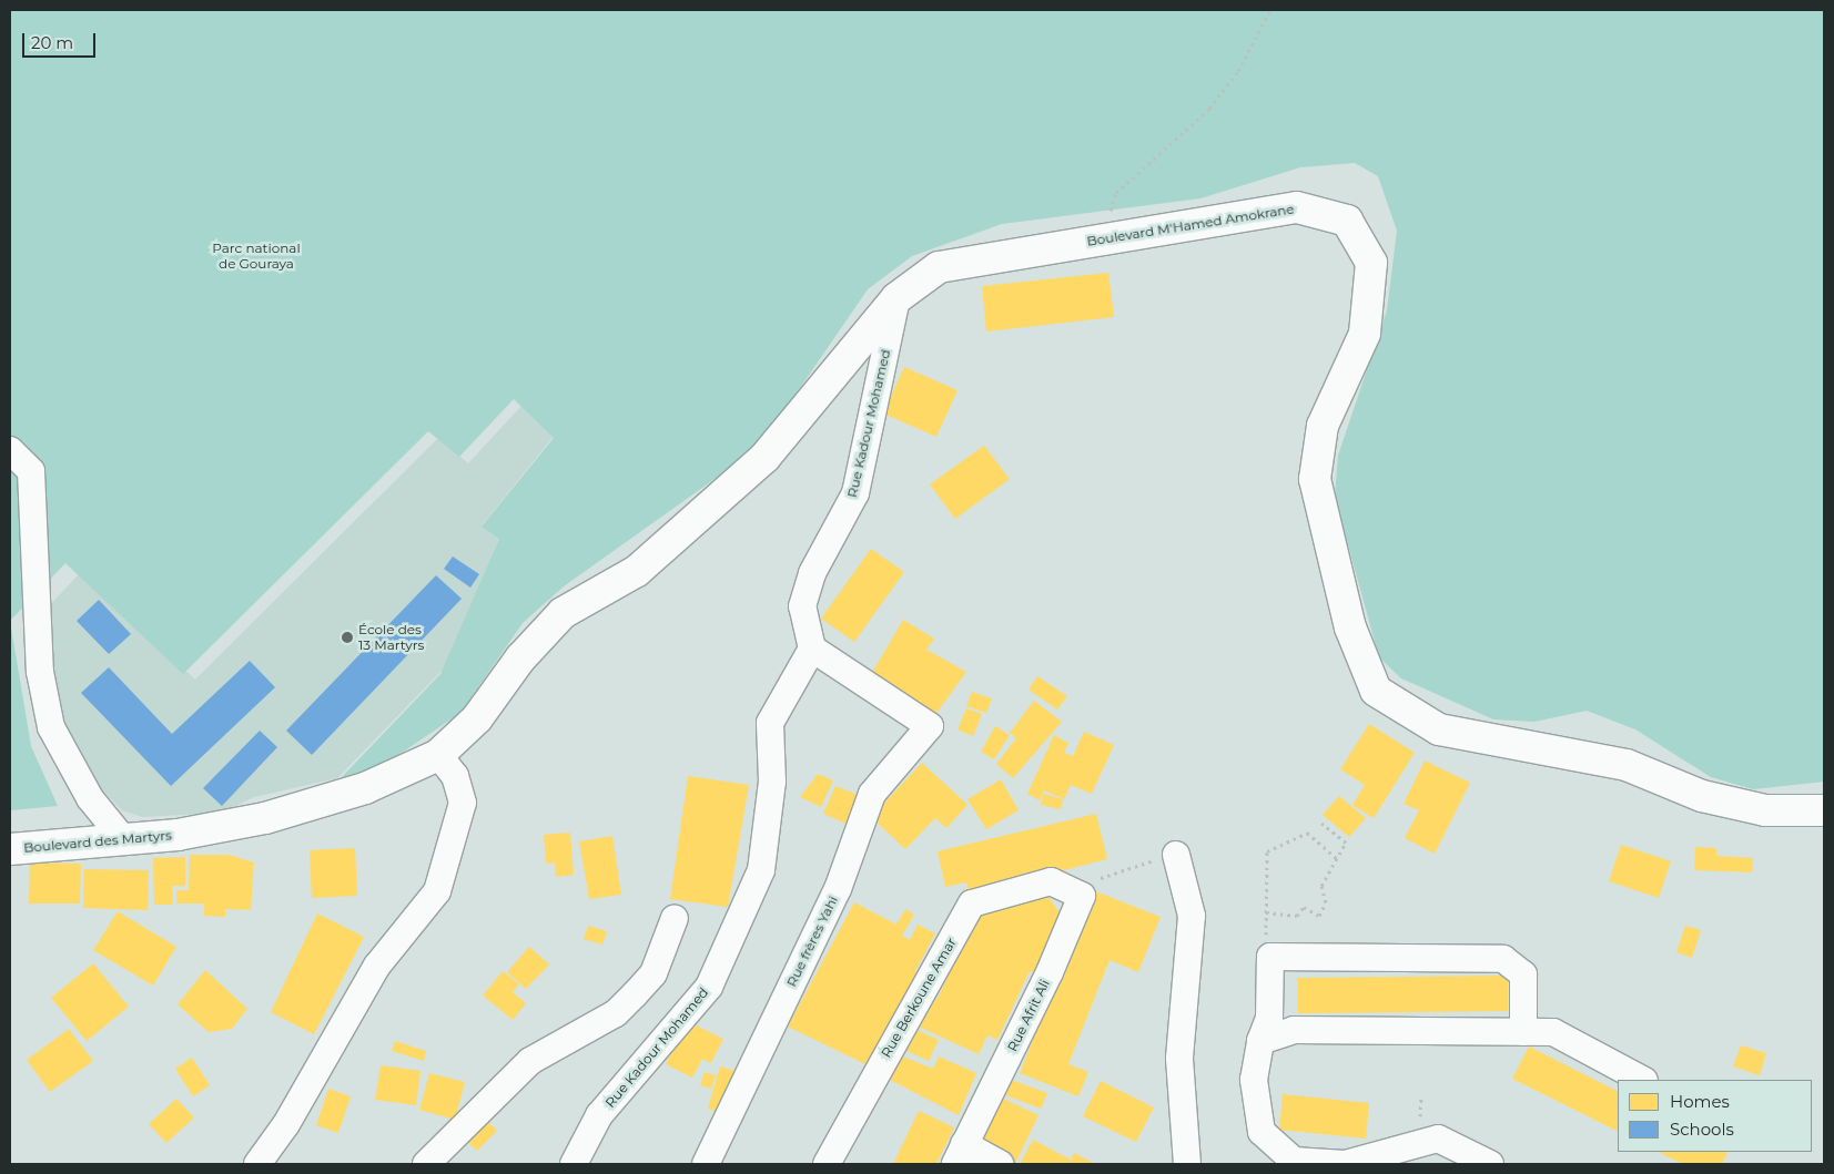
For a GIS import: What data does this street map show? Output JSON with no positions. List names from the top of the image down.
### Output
{
  "streets": {
    "main road": ["Boulevard M'Hamed Amokrane", "Boulevard des Martyrs"],
    "street": [
      "Rue Kadour Mohamed",
      "Rue frères Yahi",
      "Rue Berkoune Amar",
      "Rue Afrit Ali"
    ]
  },
  "crossings": [
    ["Boulevard M'Hamed Amokrane", "Rue Kadour Mohamed"],
    ["Boulevard M'Hamed Amokrane", "Boulevard des Martyrs"],
    ["Rue Kadour Mohamed", "Rue frères Yahi"],
    ["Rue Berkoune Amar", "Rue Afrit Ali"]
  ],
  "parks": ["Parc national de Gouraya"],
  "places": ["École des 13 Martyrs"],
  "legend": ["Homes", "Schools"],
  "scale_bar": "20 m"
}
